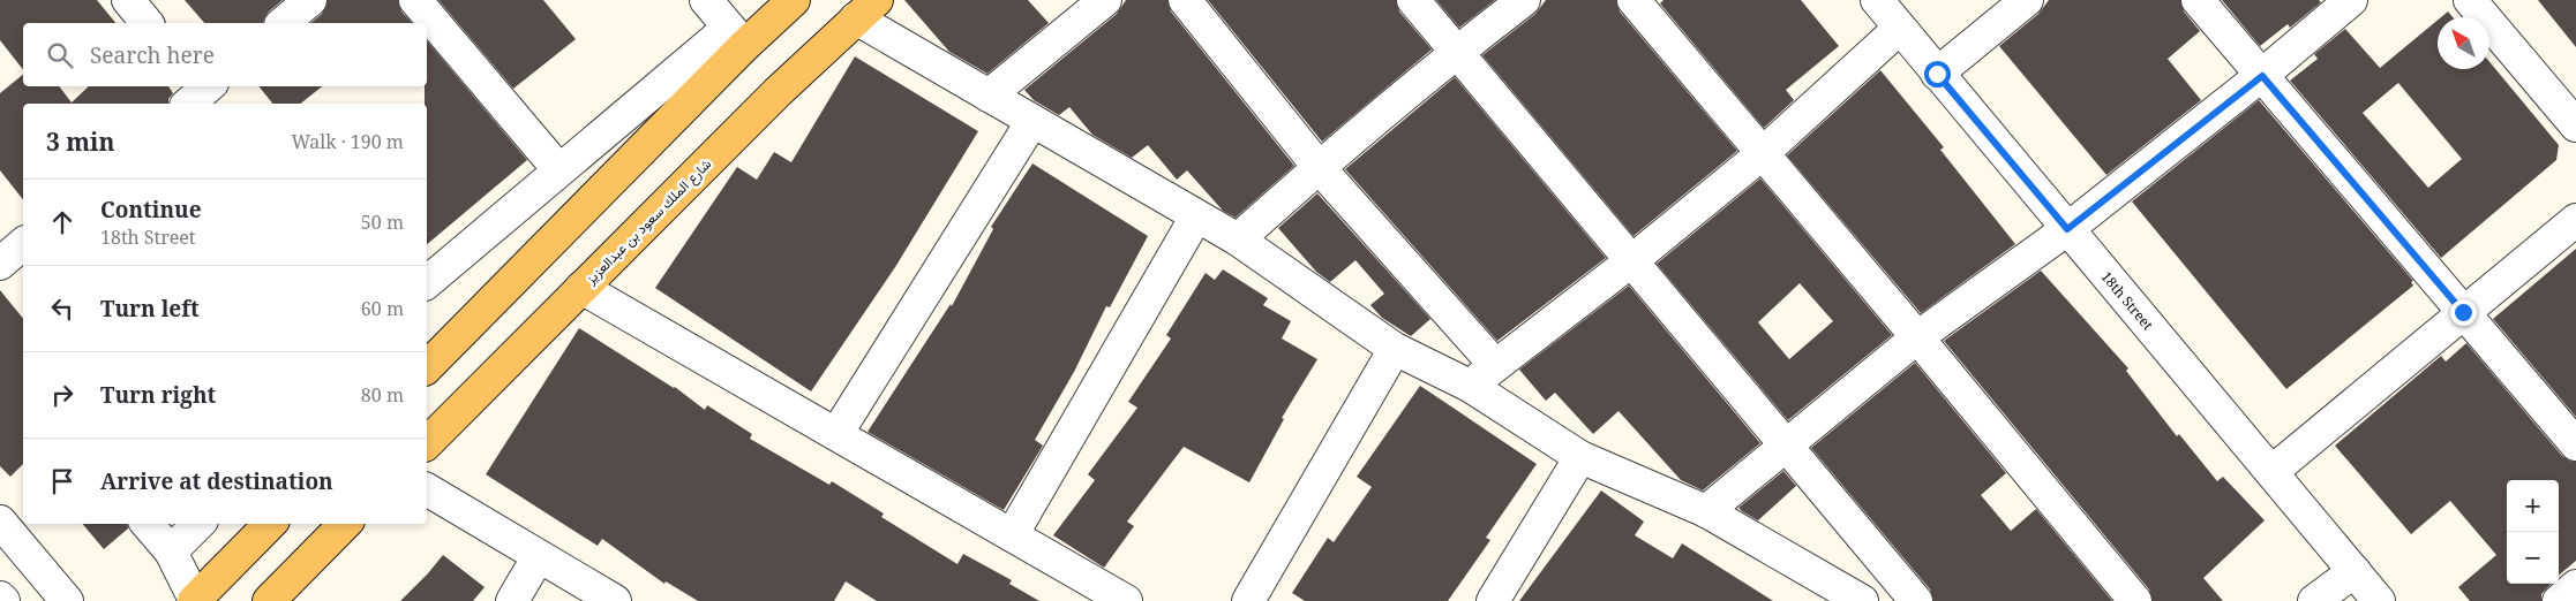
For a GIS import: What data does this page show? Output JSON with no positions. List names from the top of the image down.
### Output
{
  "streets": {
    "main road": ["شارع الملك سعود بن عبدالعزيز"],
    "street": ["18th Street"]
  },
  "north": "top left",
  "page": {
    "search": "Search here",
    "heading": ["3 min", "Walk · 190 m"],
    "list": [
      ["Continue", "18th Street", "50 m"],
      ["Turn left", "60 m"],
      ["Turn right", "80 m"],
      "Arrive at destination"
    ],
    "map_buttons": ["+", "−"]
  }
}
